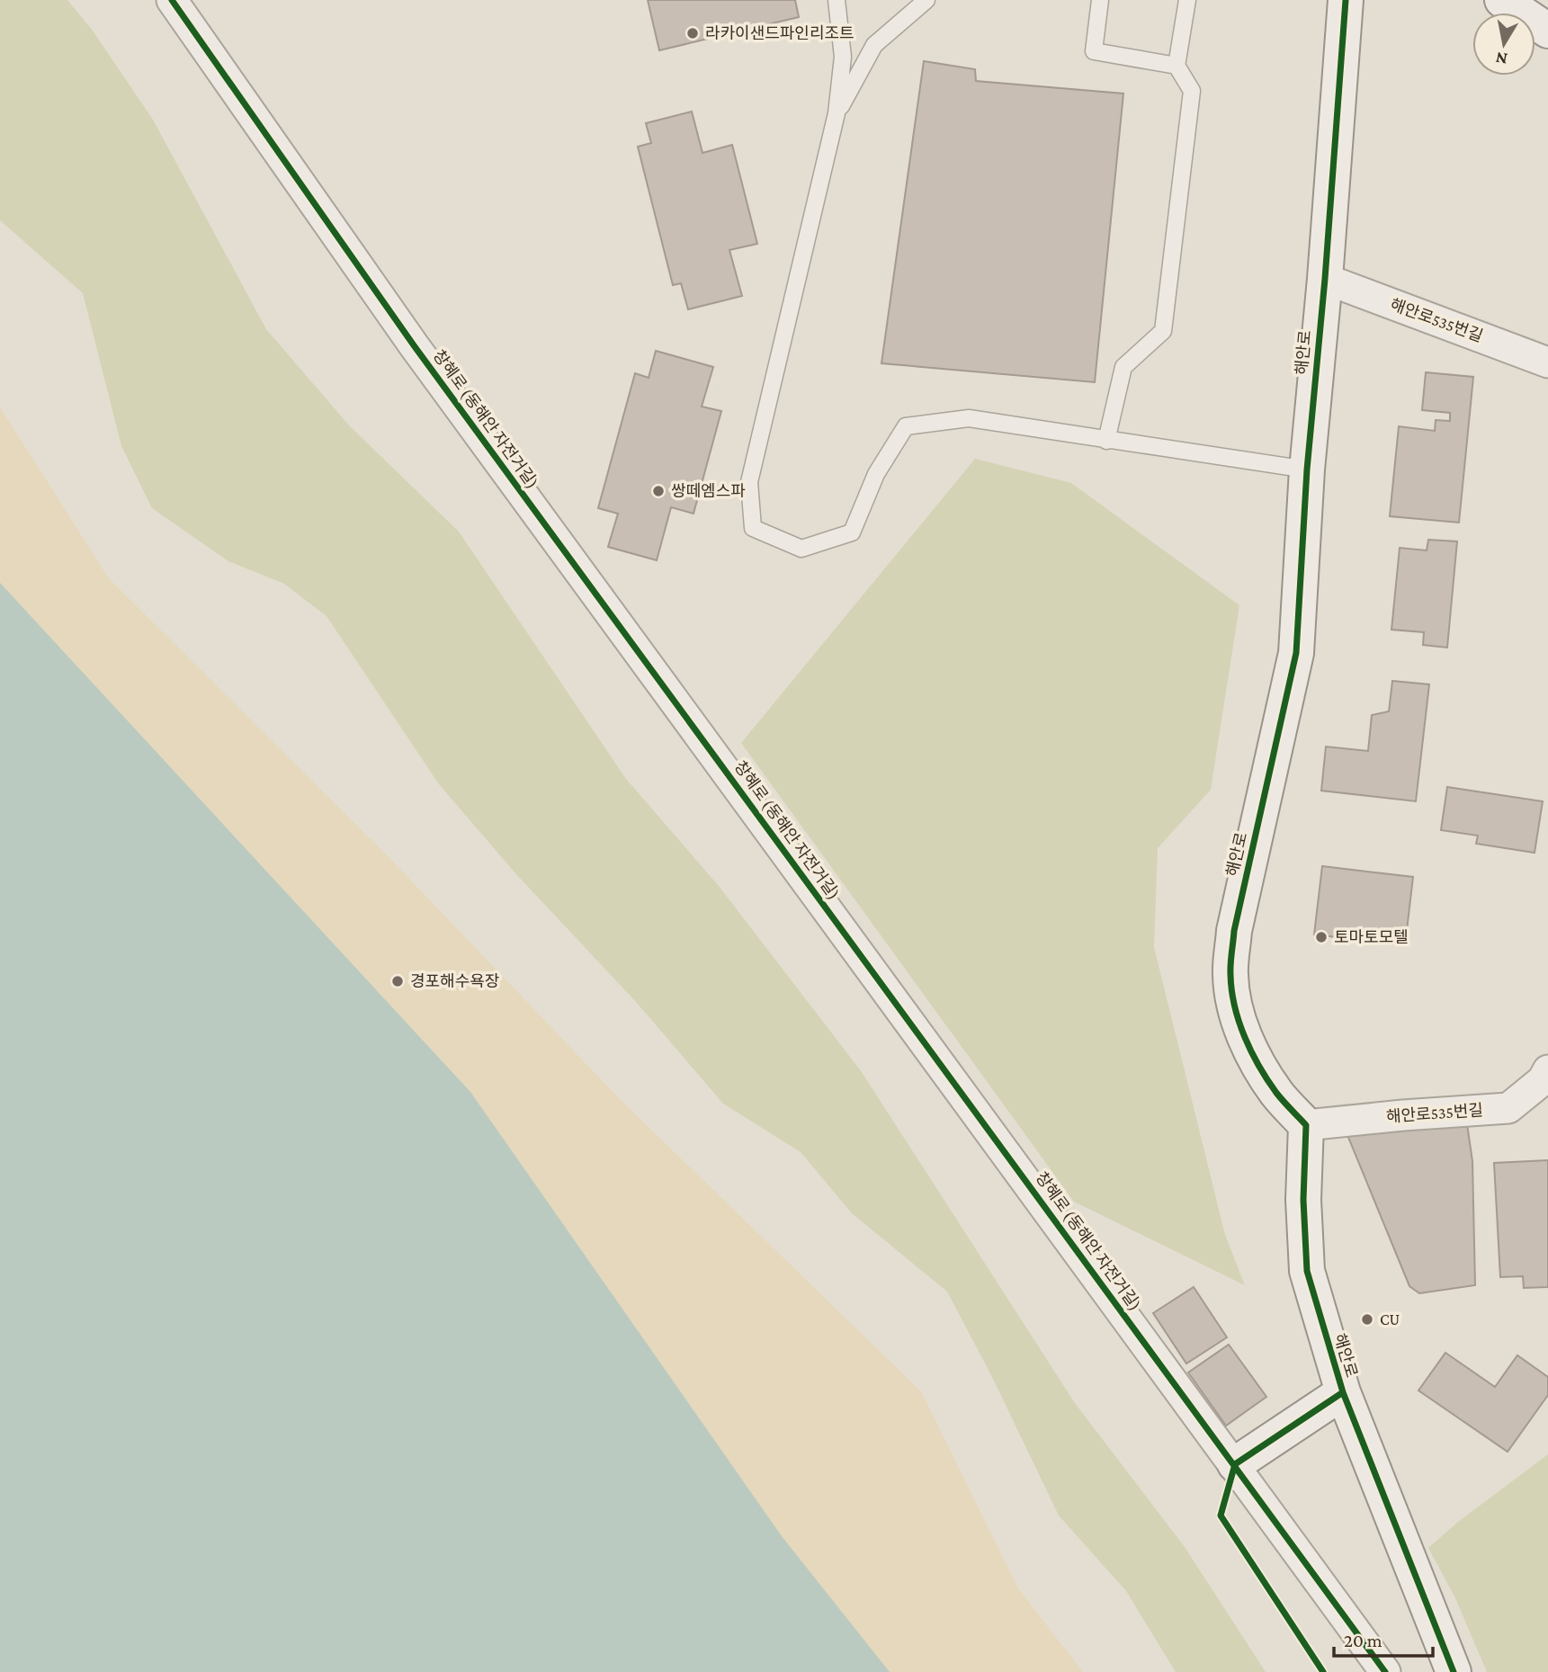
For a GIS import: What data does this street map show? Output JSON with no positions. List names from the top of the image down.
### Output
{
  "streets": {
    "street": ["해안로535번길", "해안로", "창혜로 (동해안 자전거길)"]
  },
  "crossings": [
    ["해안로535번길", "해안로"]
  ],
  "places": [
    "라카이샌드파인리조트",
    "쌍떼엠스파",
    "토마토모텔",
    "경포해수욕장",
    "CU"
  ],
  "scale_bar": "20 m",
  "north": "bottom"
}
